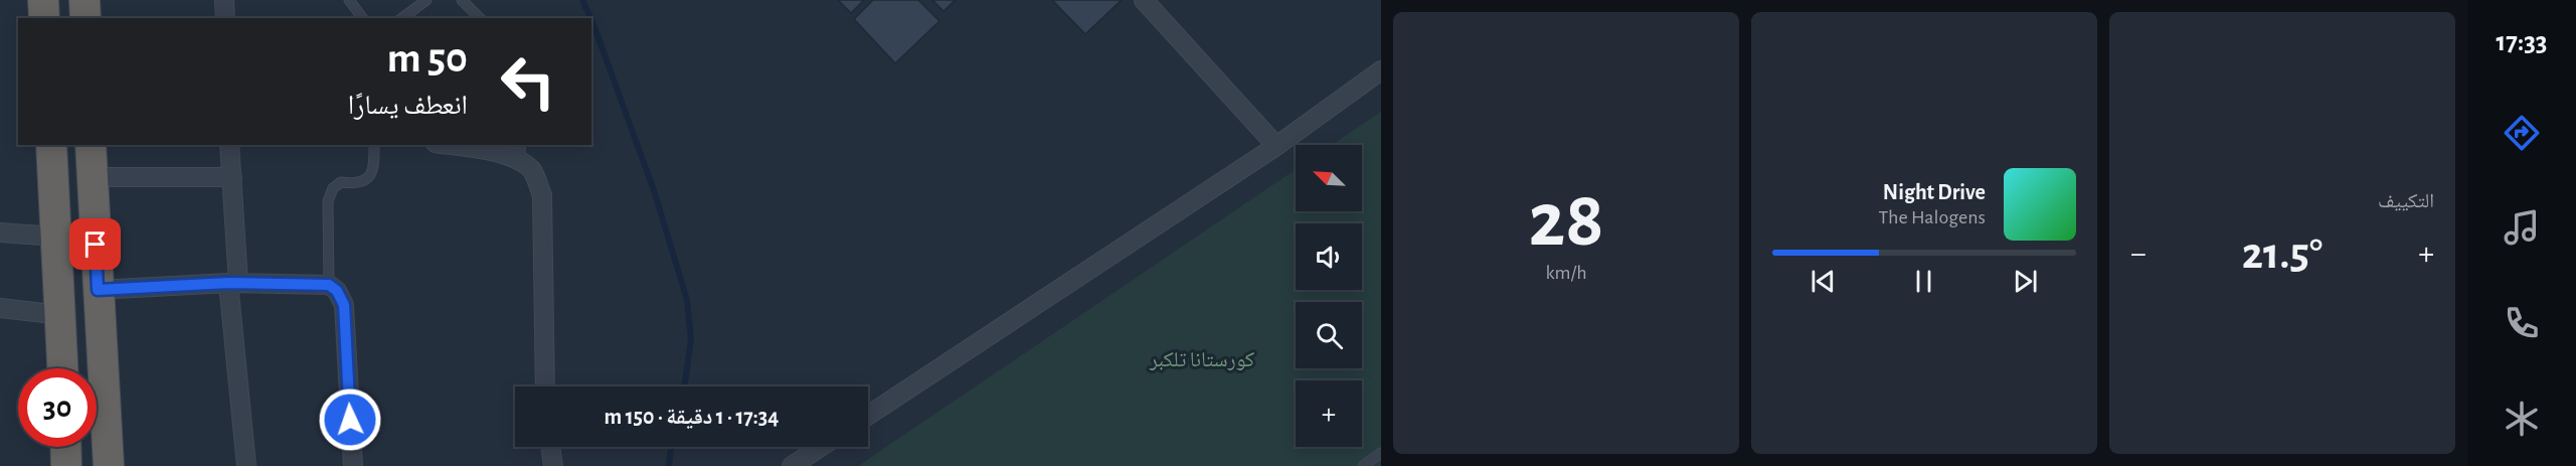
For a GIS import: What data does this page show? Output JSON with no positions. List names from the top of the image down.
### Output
{
  "parks": ["كورستانا تلكبر"],
  "north": "top left",
  "page": {
    "tabs": "17:33",
    "tile": [
      "التكييف",
      ["28", "km/h"]
    ],
    "turn": ["50 m", "انعطف يسارًا"],
    "map_buttons": "+",
    "song": ["Night Drive", "The Halogens"],
    "heat": ["−", "21.5°", "+"],
    "limit": "30",
    "trip": "17:34 · 1 دقيقة · 150 m"
  }
}
